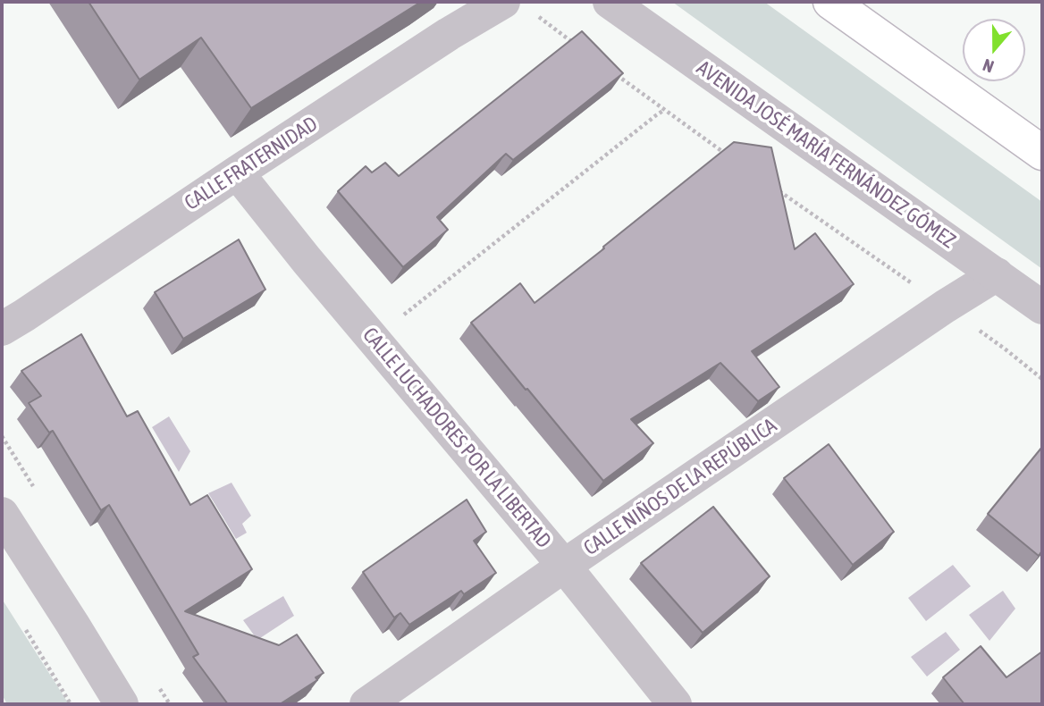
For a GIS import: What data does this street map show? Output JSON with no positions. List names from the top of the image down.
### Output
{
  "streets": {
    "street": [
      "AVENIDA JOSÉ MARÍA FERNÁNDEZ GÓMEZ",
      "CALLE FRATERNIDAD",
      "CALLE LUCHADORES POR LA LIBERTAD",
      "CALLE NIÑOS DE LA REPÚBLICA"
    ]
  },
  "crossings": [
    ["AVENIDA JOSÉ MARÍA FERNÁNDEZ GÓMEZ", "CALLE NIÑOS DE LA REPÚBLICA"],
    ["CALLE FRATERNIDAD", "CALLE LUCHADORES POR LA LIBERTAD"],
    ["CALLE LUCHADORES POR LA LIBERTAD", "CALLE NIÑOS DE LA REPÚBLICA"]
  ],
  "north": "bottom"
}
